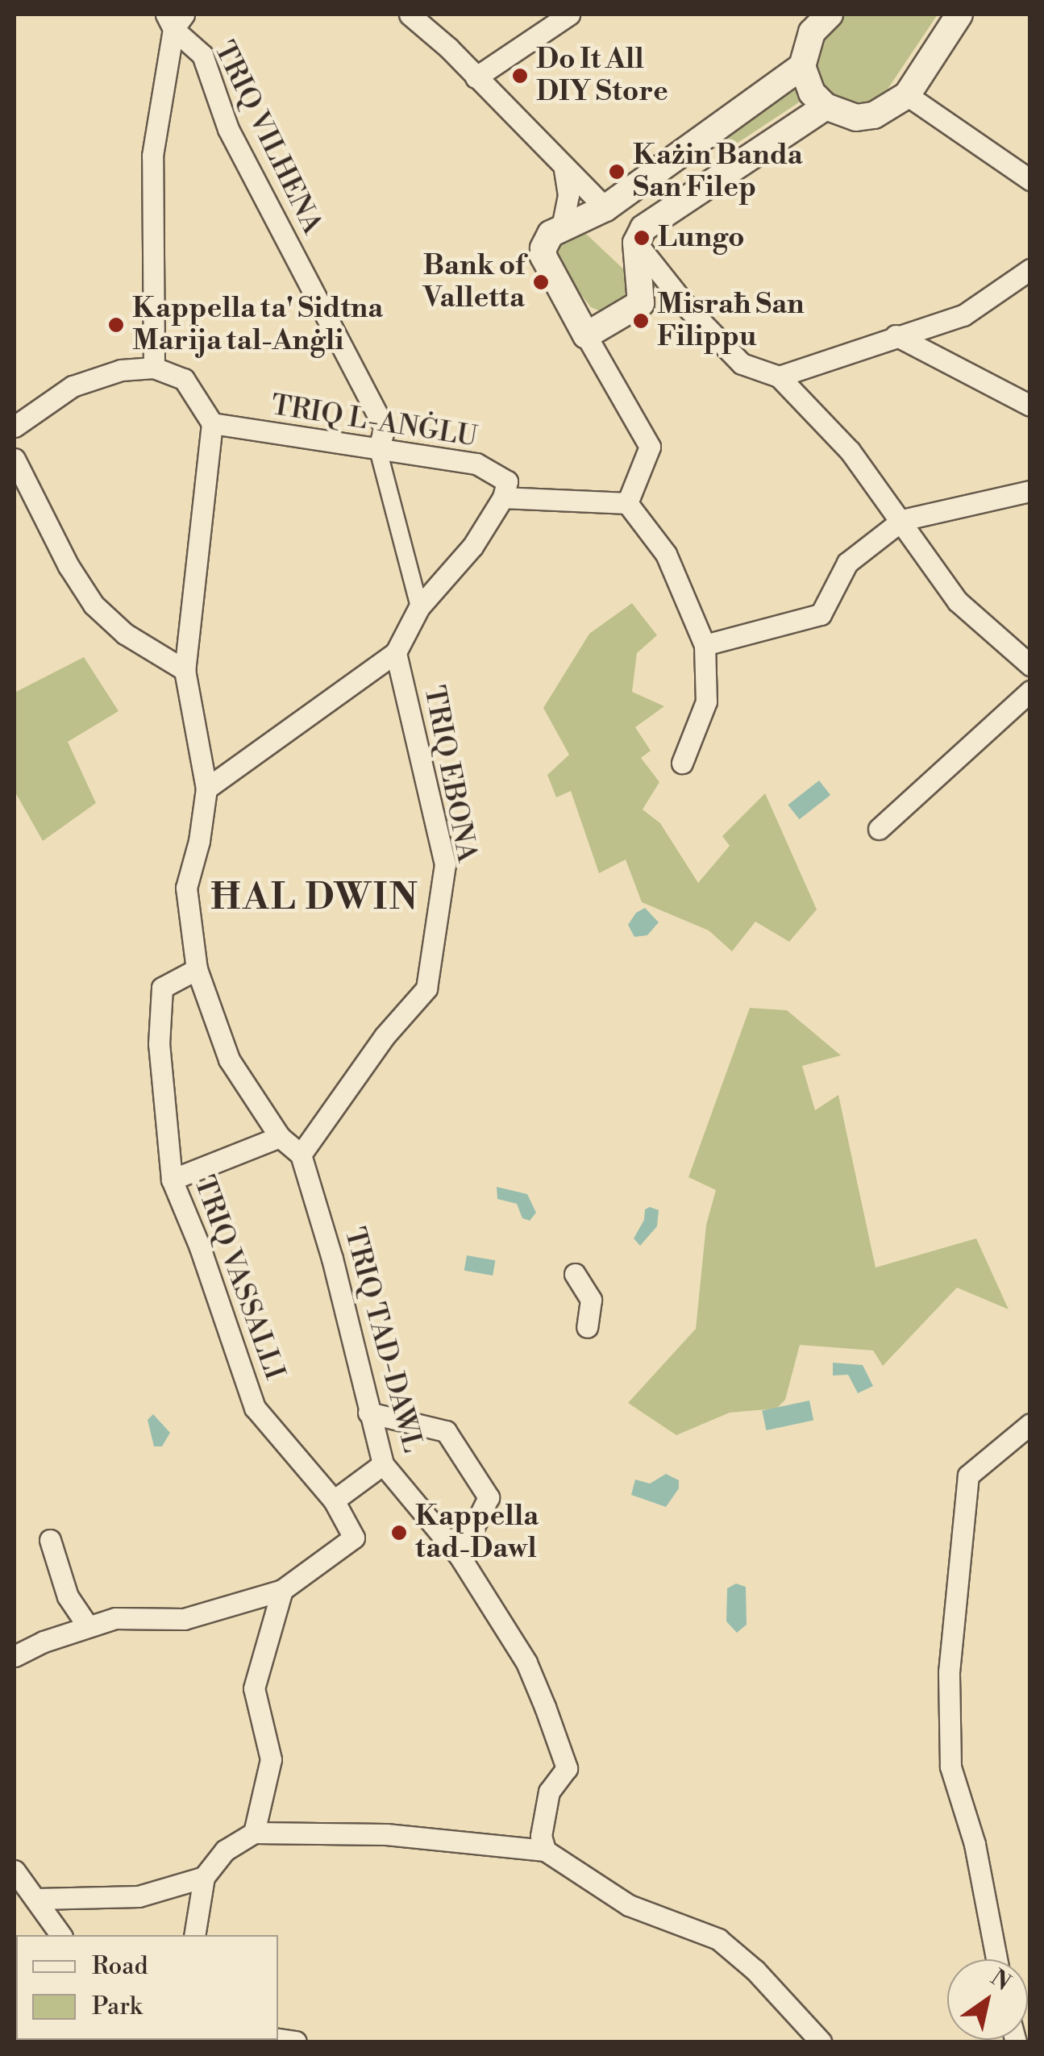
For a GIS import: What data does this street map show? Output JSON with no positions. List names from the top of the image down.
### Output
{
  "streets": {
    "street": [
      "TRIQ VILHENA",
      "TRIQ L-ANĠLU",
      "TRIQ EBONA",
      "TRIQ VASSALLI",
      "TRIQ TAD-DAWL"
    ]
  },
  "crossings": [
    ["TRIQ VILHENA", "TRIQ L-ANĠLU"],
    ["TRIQ EBONA", "TRIQ TAD-DAWL"]
  ],
  "districts": ["ĦAL DWIN"],
  "places": [
    "Do It All DIY Store",
    "Każin Banda San Filep",
    "Lungo",
    "Bank of Valletta",
    "Misraħ San Filippu",
    "Kappella ta' Sidtna Marija tal-Anġli",
    "Kappella tad-Dawl"
  ],
  "legend": ["Road", "Park"],
  "north": "top right"
}
